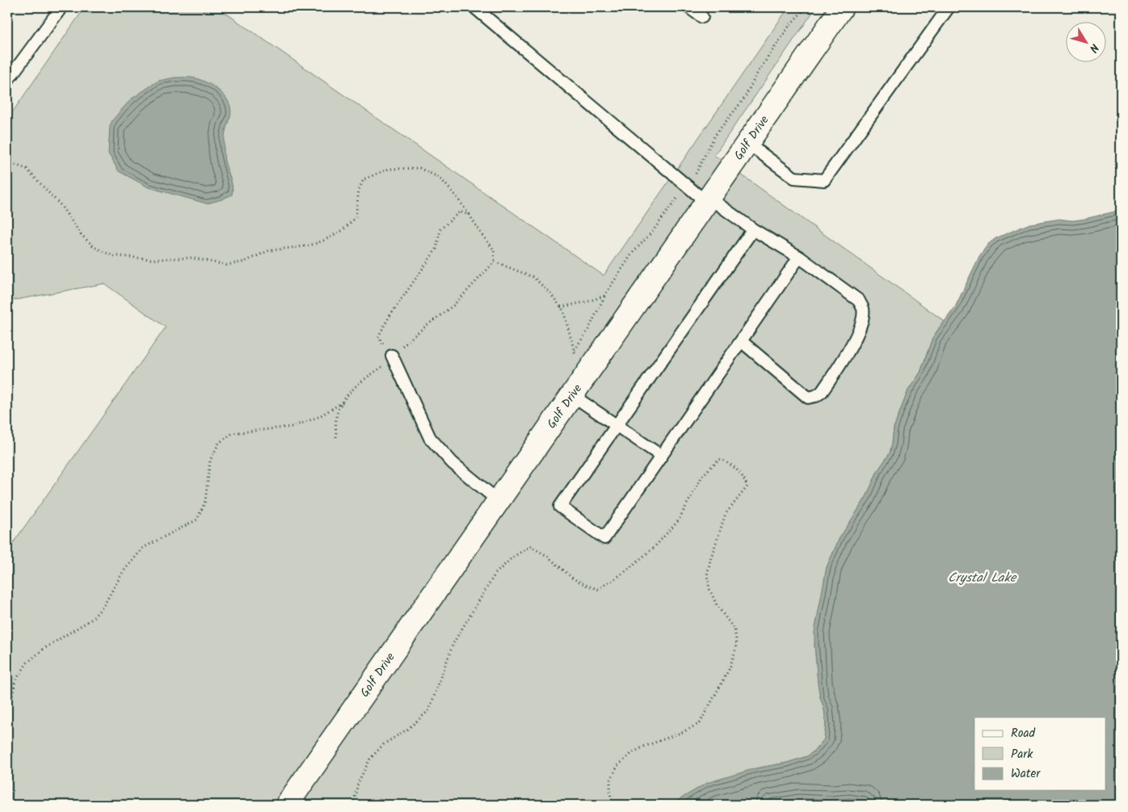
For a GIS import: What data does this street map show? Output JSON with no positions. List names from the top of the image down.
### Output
{
  "streets": {
    "street": ["Golf Drive"]
  },
  "water": ["Crystal Lake"],
  "legend": ["Road", "Park", "Water"],
  "north": "bottom right"
}
